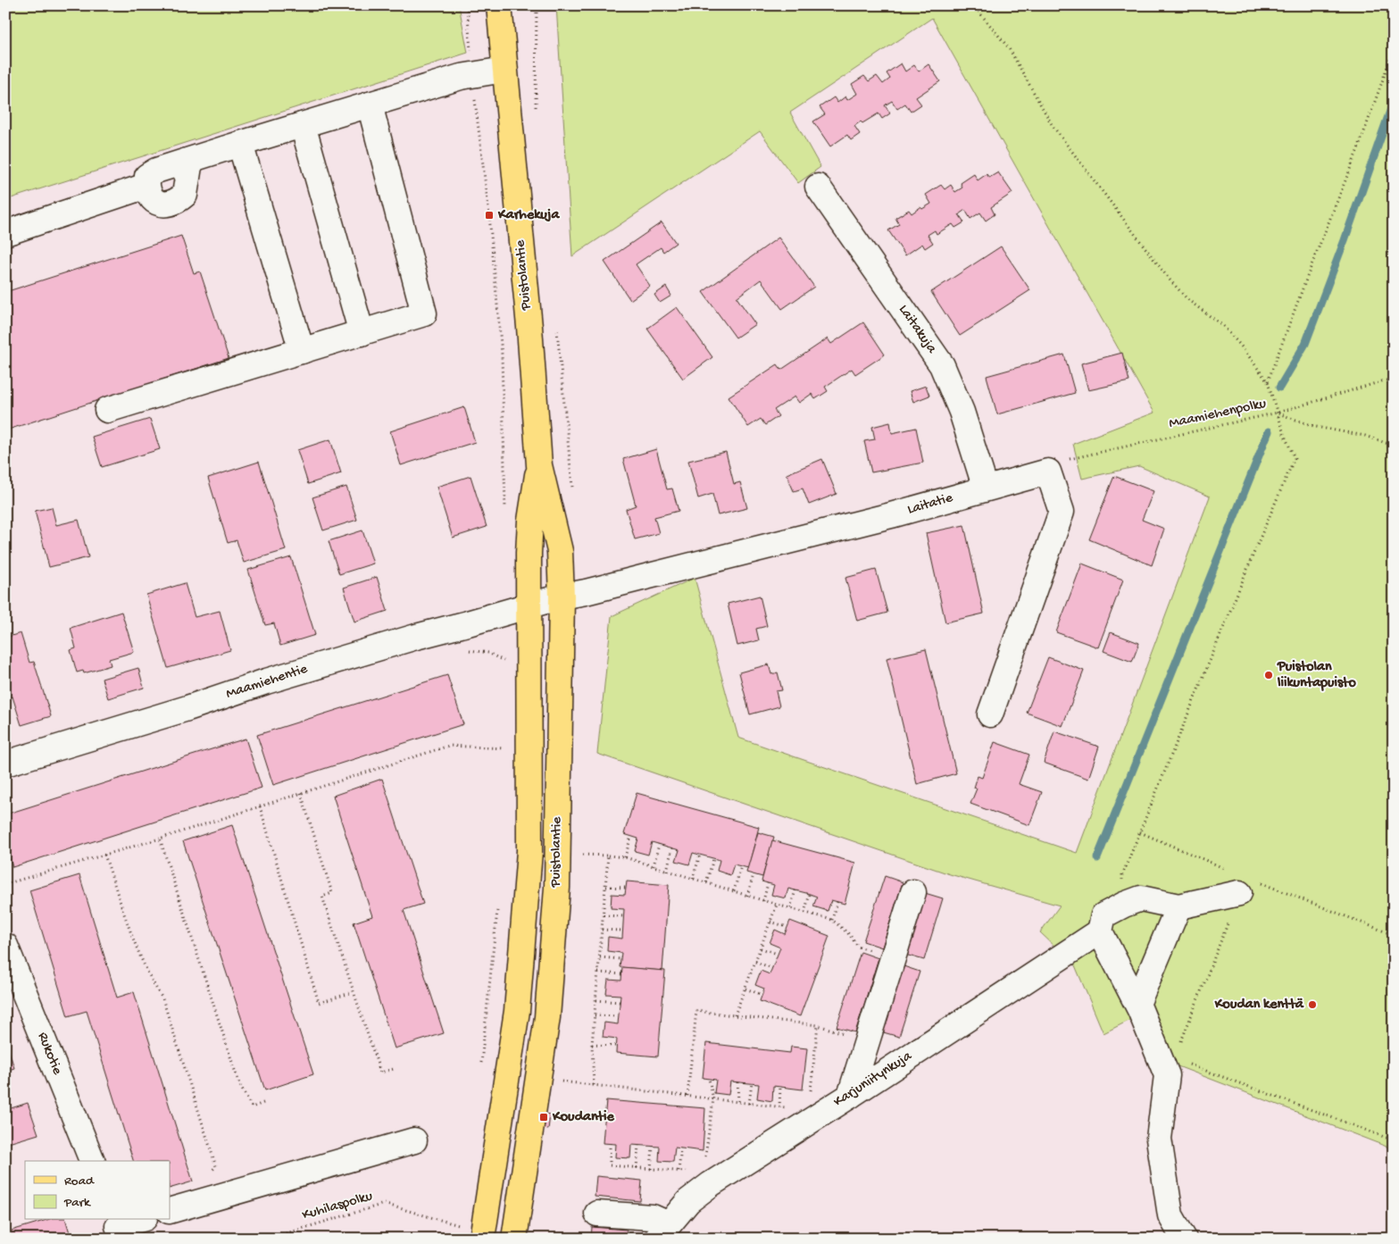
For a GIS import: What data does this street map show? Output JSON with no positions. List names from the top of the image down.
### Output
{
  "streets": {
    "main road": ["Puistolantie"],
    "street": [
      "Laitakuja",
      "Laitatie",
      "Maamiehentie",
      "Rukotie",
      "Karjuniitynkuja"
    ],
    "path": ["Maamiehenpolku", "Kuhilaspolku"]
  },
  "crossings": [
    ["Puistolantie", "Laitatie"],
    ["Puistolantie", "Maamiehentie"],
    ["Puistolantie", "Kuhilaspolku"],
    ["Laitakuja", "Laitatie"],
    ["Maamiehenpolku", "Laitatie"],
    ["Laitatie", "Maamiehentie"]
  ],
  "places": {
    "transit": ["Karhekuja", "Koudantie"],
    "other": ["Puistolan liikuntapuisto", "Koudan kenttä"]
  },
  "legend": ["Road", "Park"]
}
